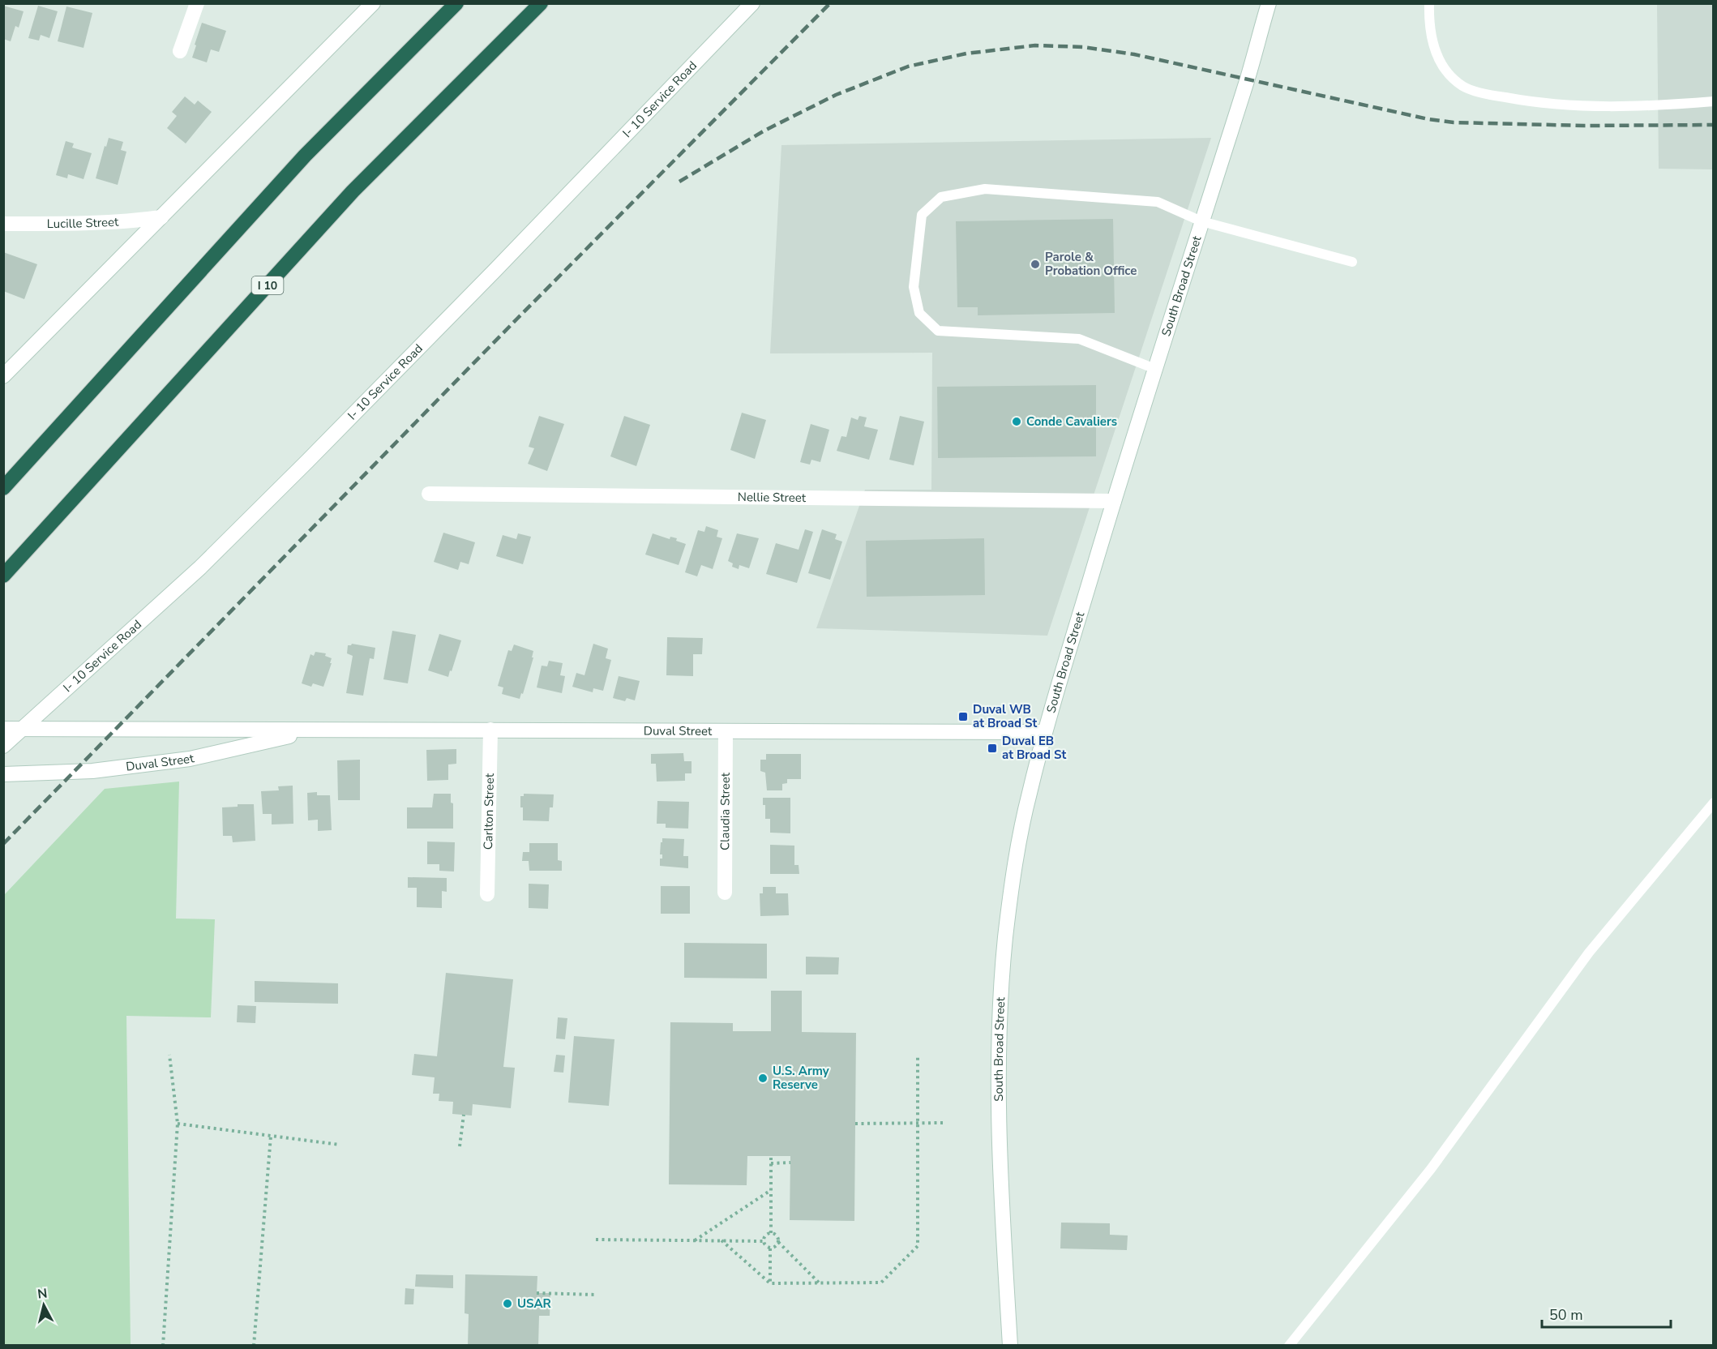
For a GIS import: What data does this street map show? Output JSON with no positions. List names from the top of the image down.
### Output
{
  "streets": {
    "highway": ["I 10"],
    "street": [
      "I- 10 Service Road",
      "Lucille Street",
      "South Broad Street",
      "Nellie Street",
      "Duval Street",
      "Carlton Street",
      "Claudia Street"
    ]
  },
  "crossings": [
    ["I- 10 Service Road", "Duval Street"],
    ["South Broad Street", "Nellie Street"],
    ["South Broad Street", "Duval Street"],
    ["Duval Street", "Carlton Street"],
    ["Duval Street", "Claudia Street"]
  ],
  "places": {
    "other": [
      "Parole & Probation Office",
      "Conde Cavaliers",
      "U.S. Army Reserve",
      "USAR"
    ],
    "transit": ["Duval WB at Broad St", "Duval EB at Broad St"]
  },
  "scale_bar": "50 m",
  "north": "top"
}
